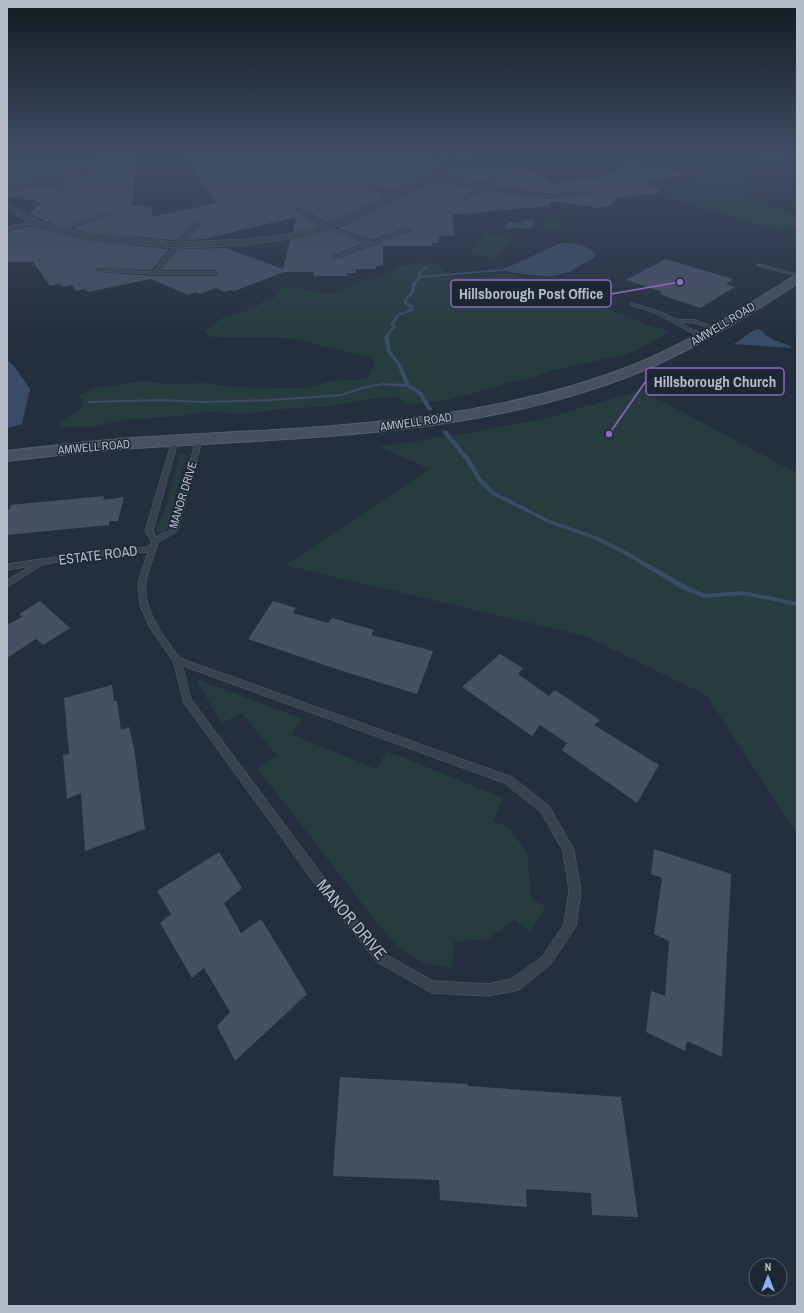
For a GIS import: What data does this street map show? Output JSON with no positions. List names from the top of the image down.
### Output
{
  "streets": {
    "main road": ["AMWELL ROAD"],
    "lane": ["MANOR DRIVE", "ESTATE ROAD"]
  },
  "crossings": [
    ["AMWELL ROAD", "MANOR DRIVE"],
    ["MANOR DRIVE", "ESTATE ROAD"]
  ],
  "places": ["Hillsborough Post Office", "Hillsborough Church"],
  "north": "top"
}
